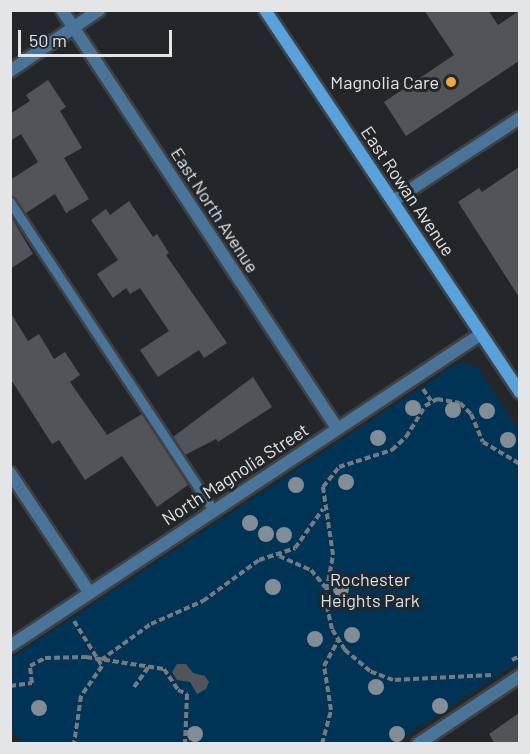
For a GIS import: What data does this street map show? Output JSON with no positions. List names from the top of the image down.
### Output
{
  "streets": {
    "street": ["East Rowan Avenue", "East North Avenue", "North Magnolia Street"]
  },
  "crossings": [
    ["East Rowan Avenue", "North Magnolia Street"],
    ["East North Avenue", "North Magnolia Street"]
  ],
  "parks": ["Rochester Heights Park"],
  "places": ["Magnolia Care"],
  "scale_bar": "50 m"
}
